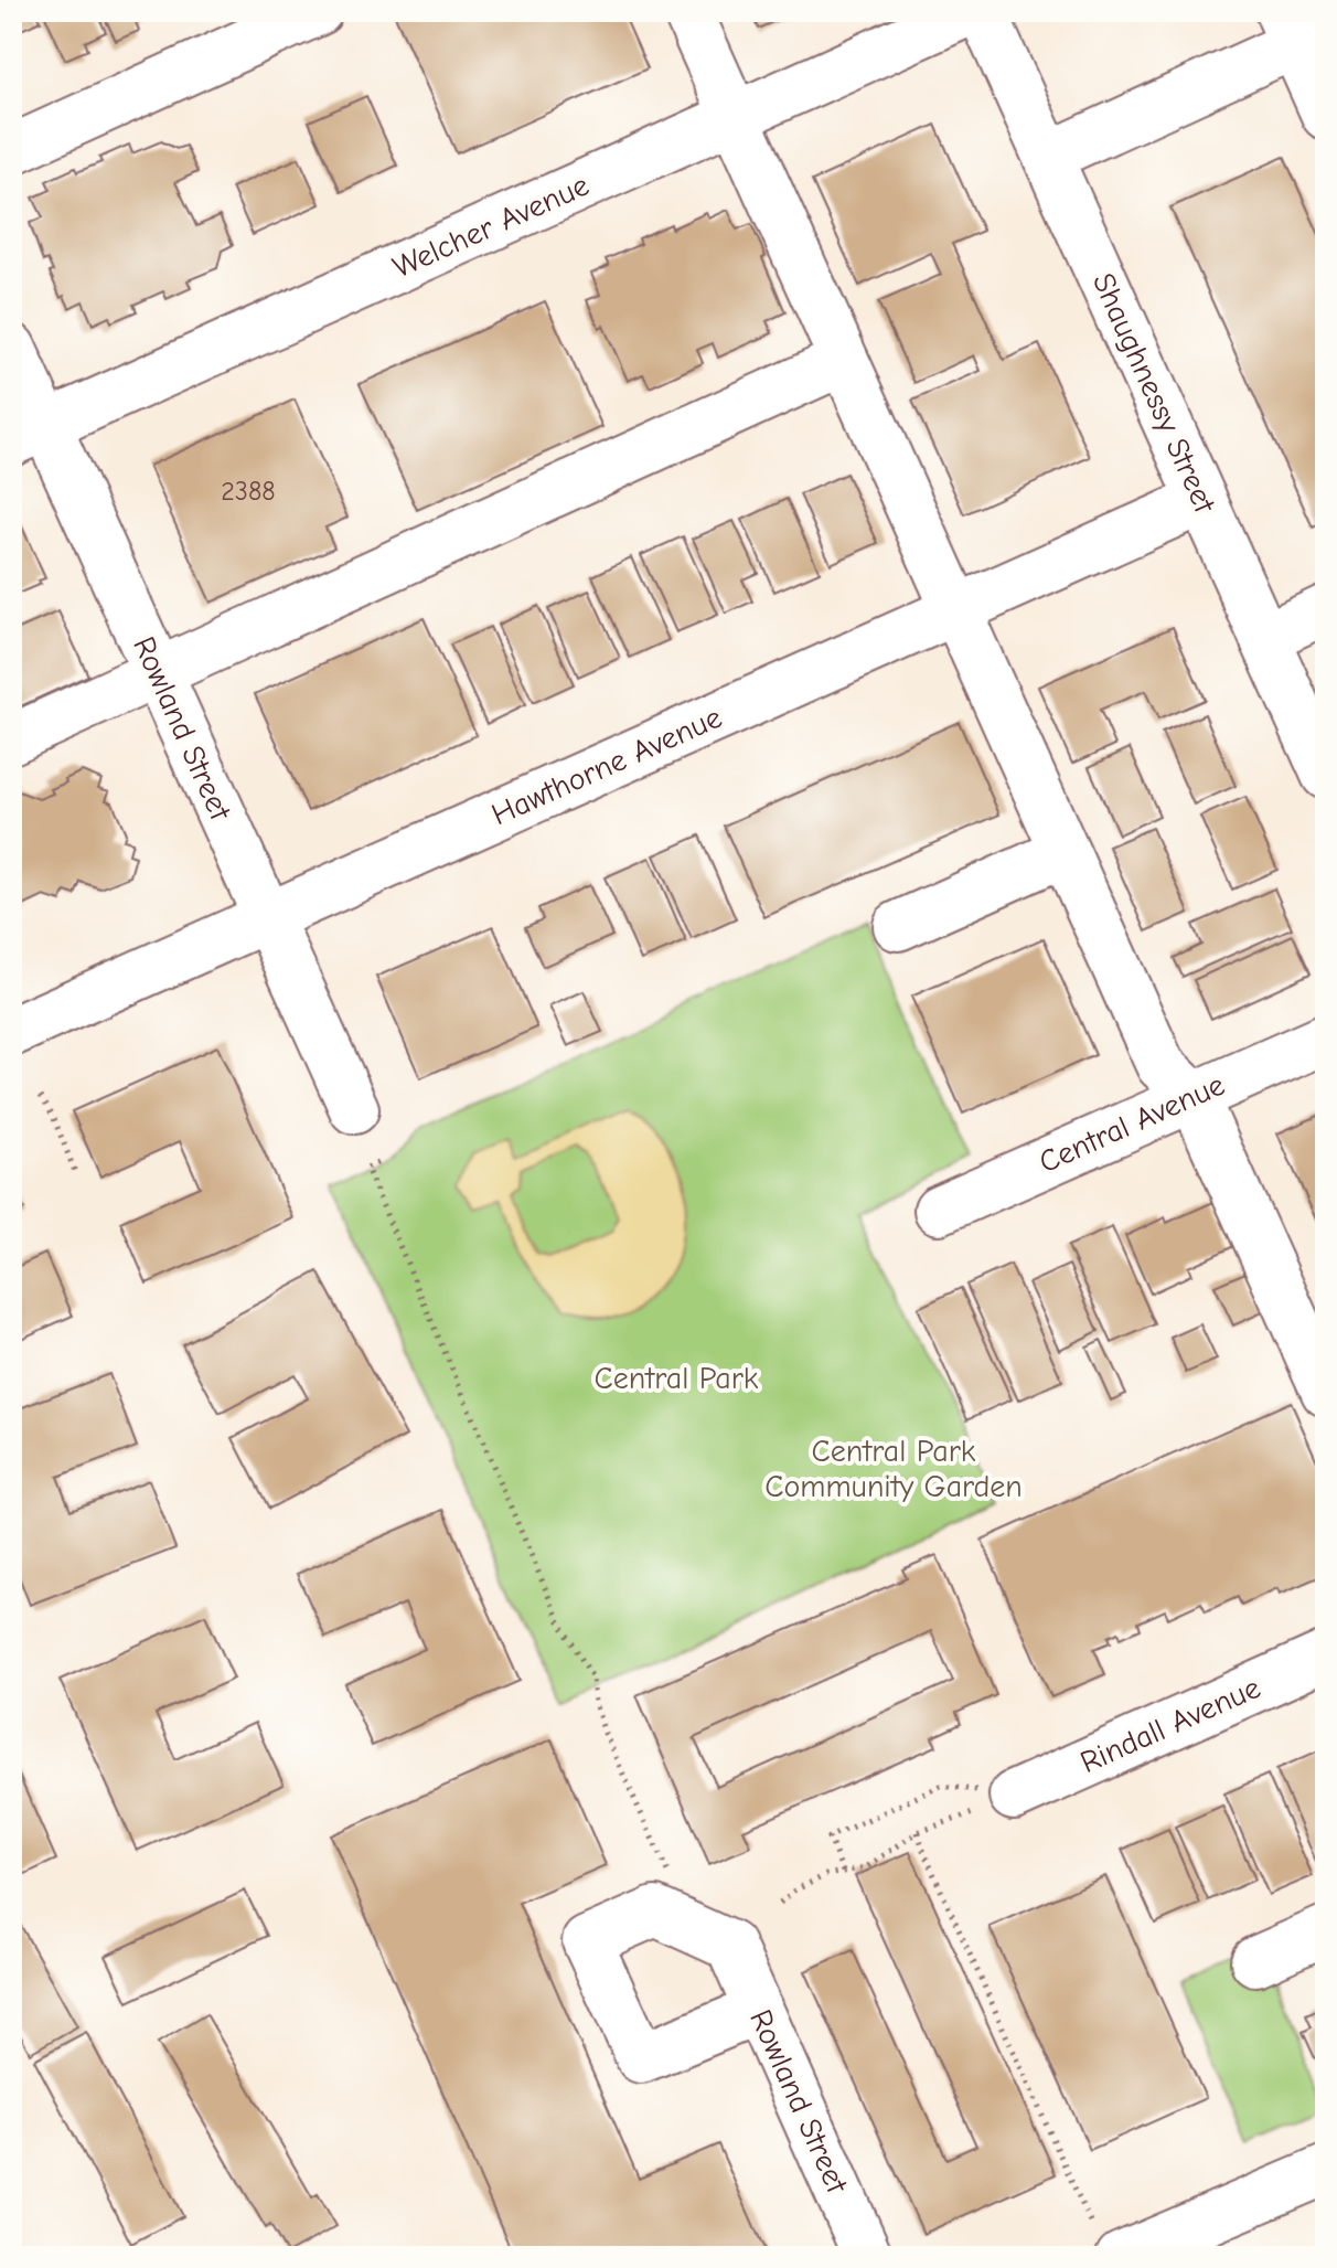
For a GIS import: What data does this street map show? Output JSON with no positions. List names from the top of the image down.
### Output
{
  "streets": {
    "street": [
      "Welcher Avenue",
      "Shaughnessy Street",
      "Rowland Street",
      "Hawthorne Avenue",
      "Central Avenue",
      "Rindall Avenue"
    ]
  },
  "crossings": [
    ["Welcher Avenue", "Rowland Street"],
    ["Shaughnessy Street", "Hawthorne Avenue"],
    ["Rowland Street", "Hawthorne Avenue"]
  ],
  "parks": ["Central Park", "Central Park Community Garden"],
  "house_numbers": ["2388"]
}
